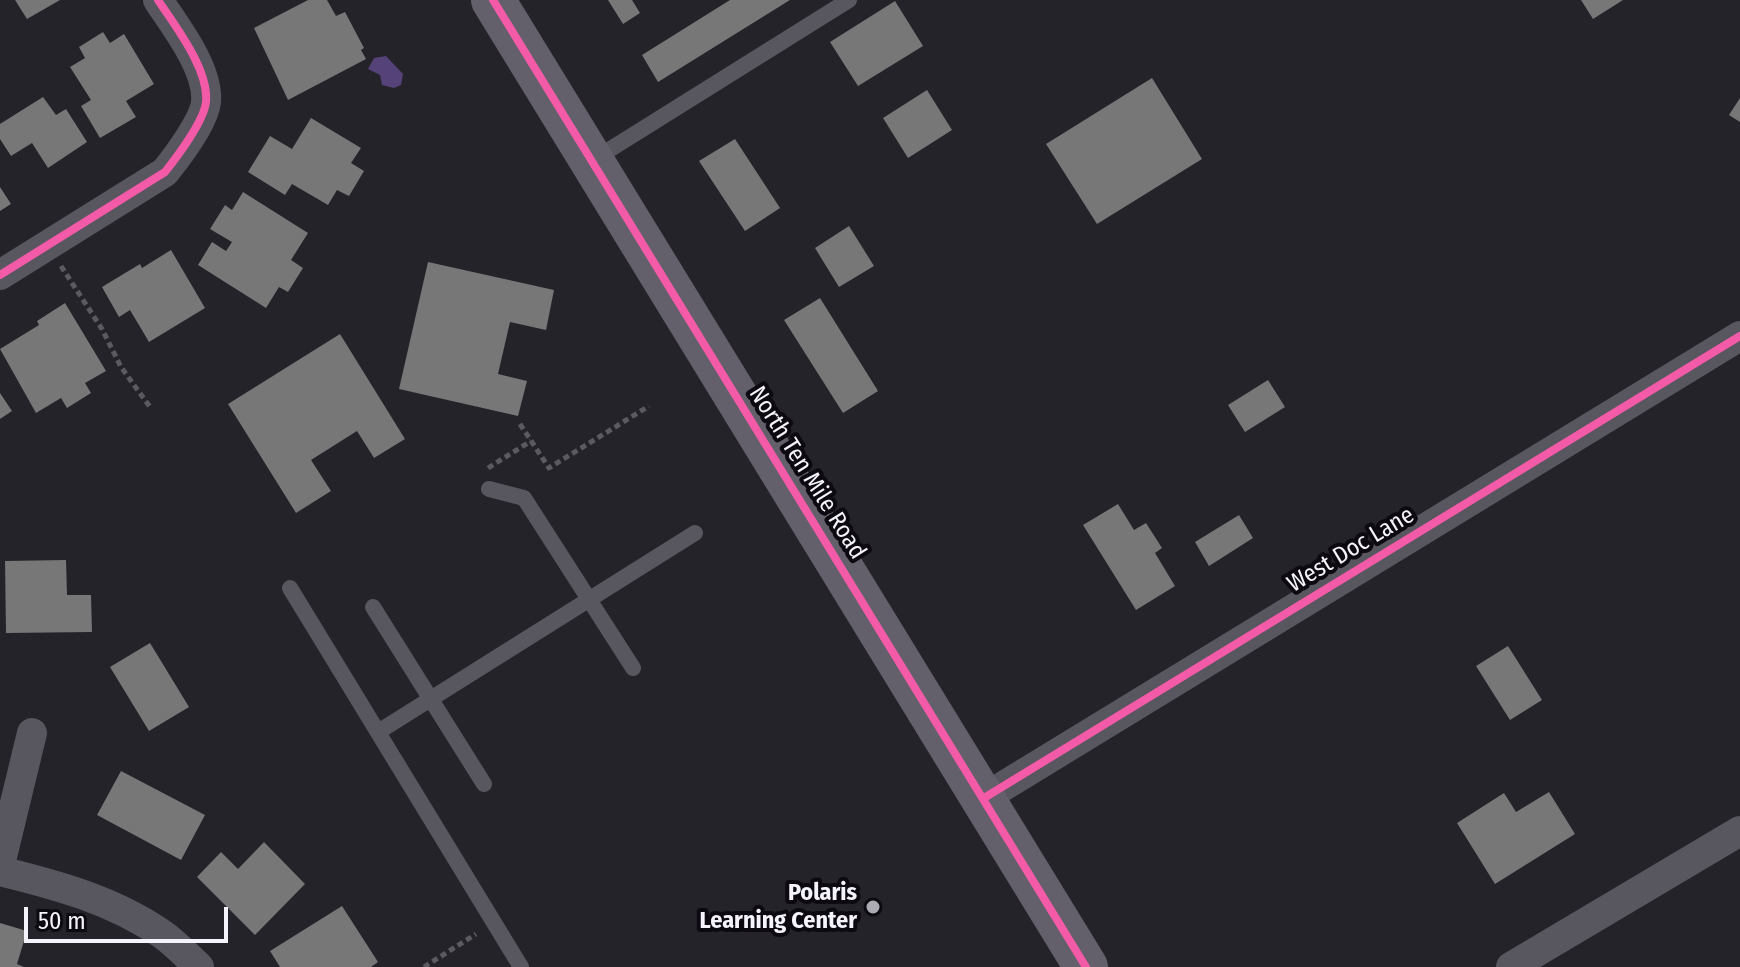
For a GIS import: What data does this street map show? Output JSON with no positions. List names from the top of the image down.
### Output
{
  "streets": {
    "main road": ["North Ten Mile Road"],
    "street": ["West Doc Lane"]
  },
  "crossings": [
    ["North Ten Mile Road", "West Doc Lane"]
  ],
  "places": ["Polaris Learning Center"],
  "scale_bar": "50 m"
}
